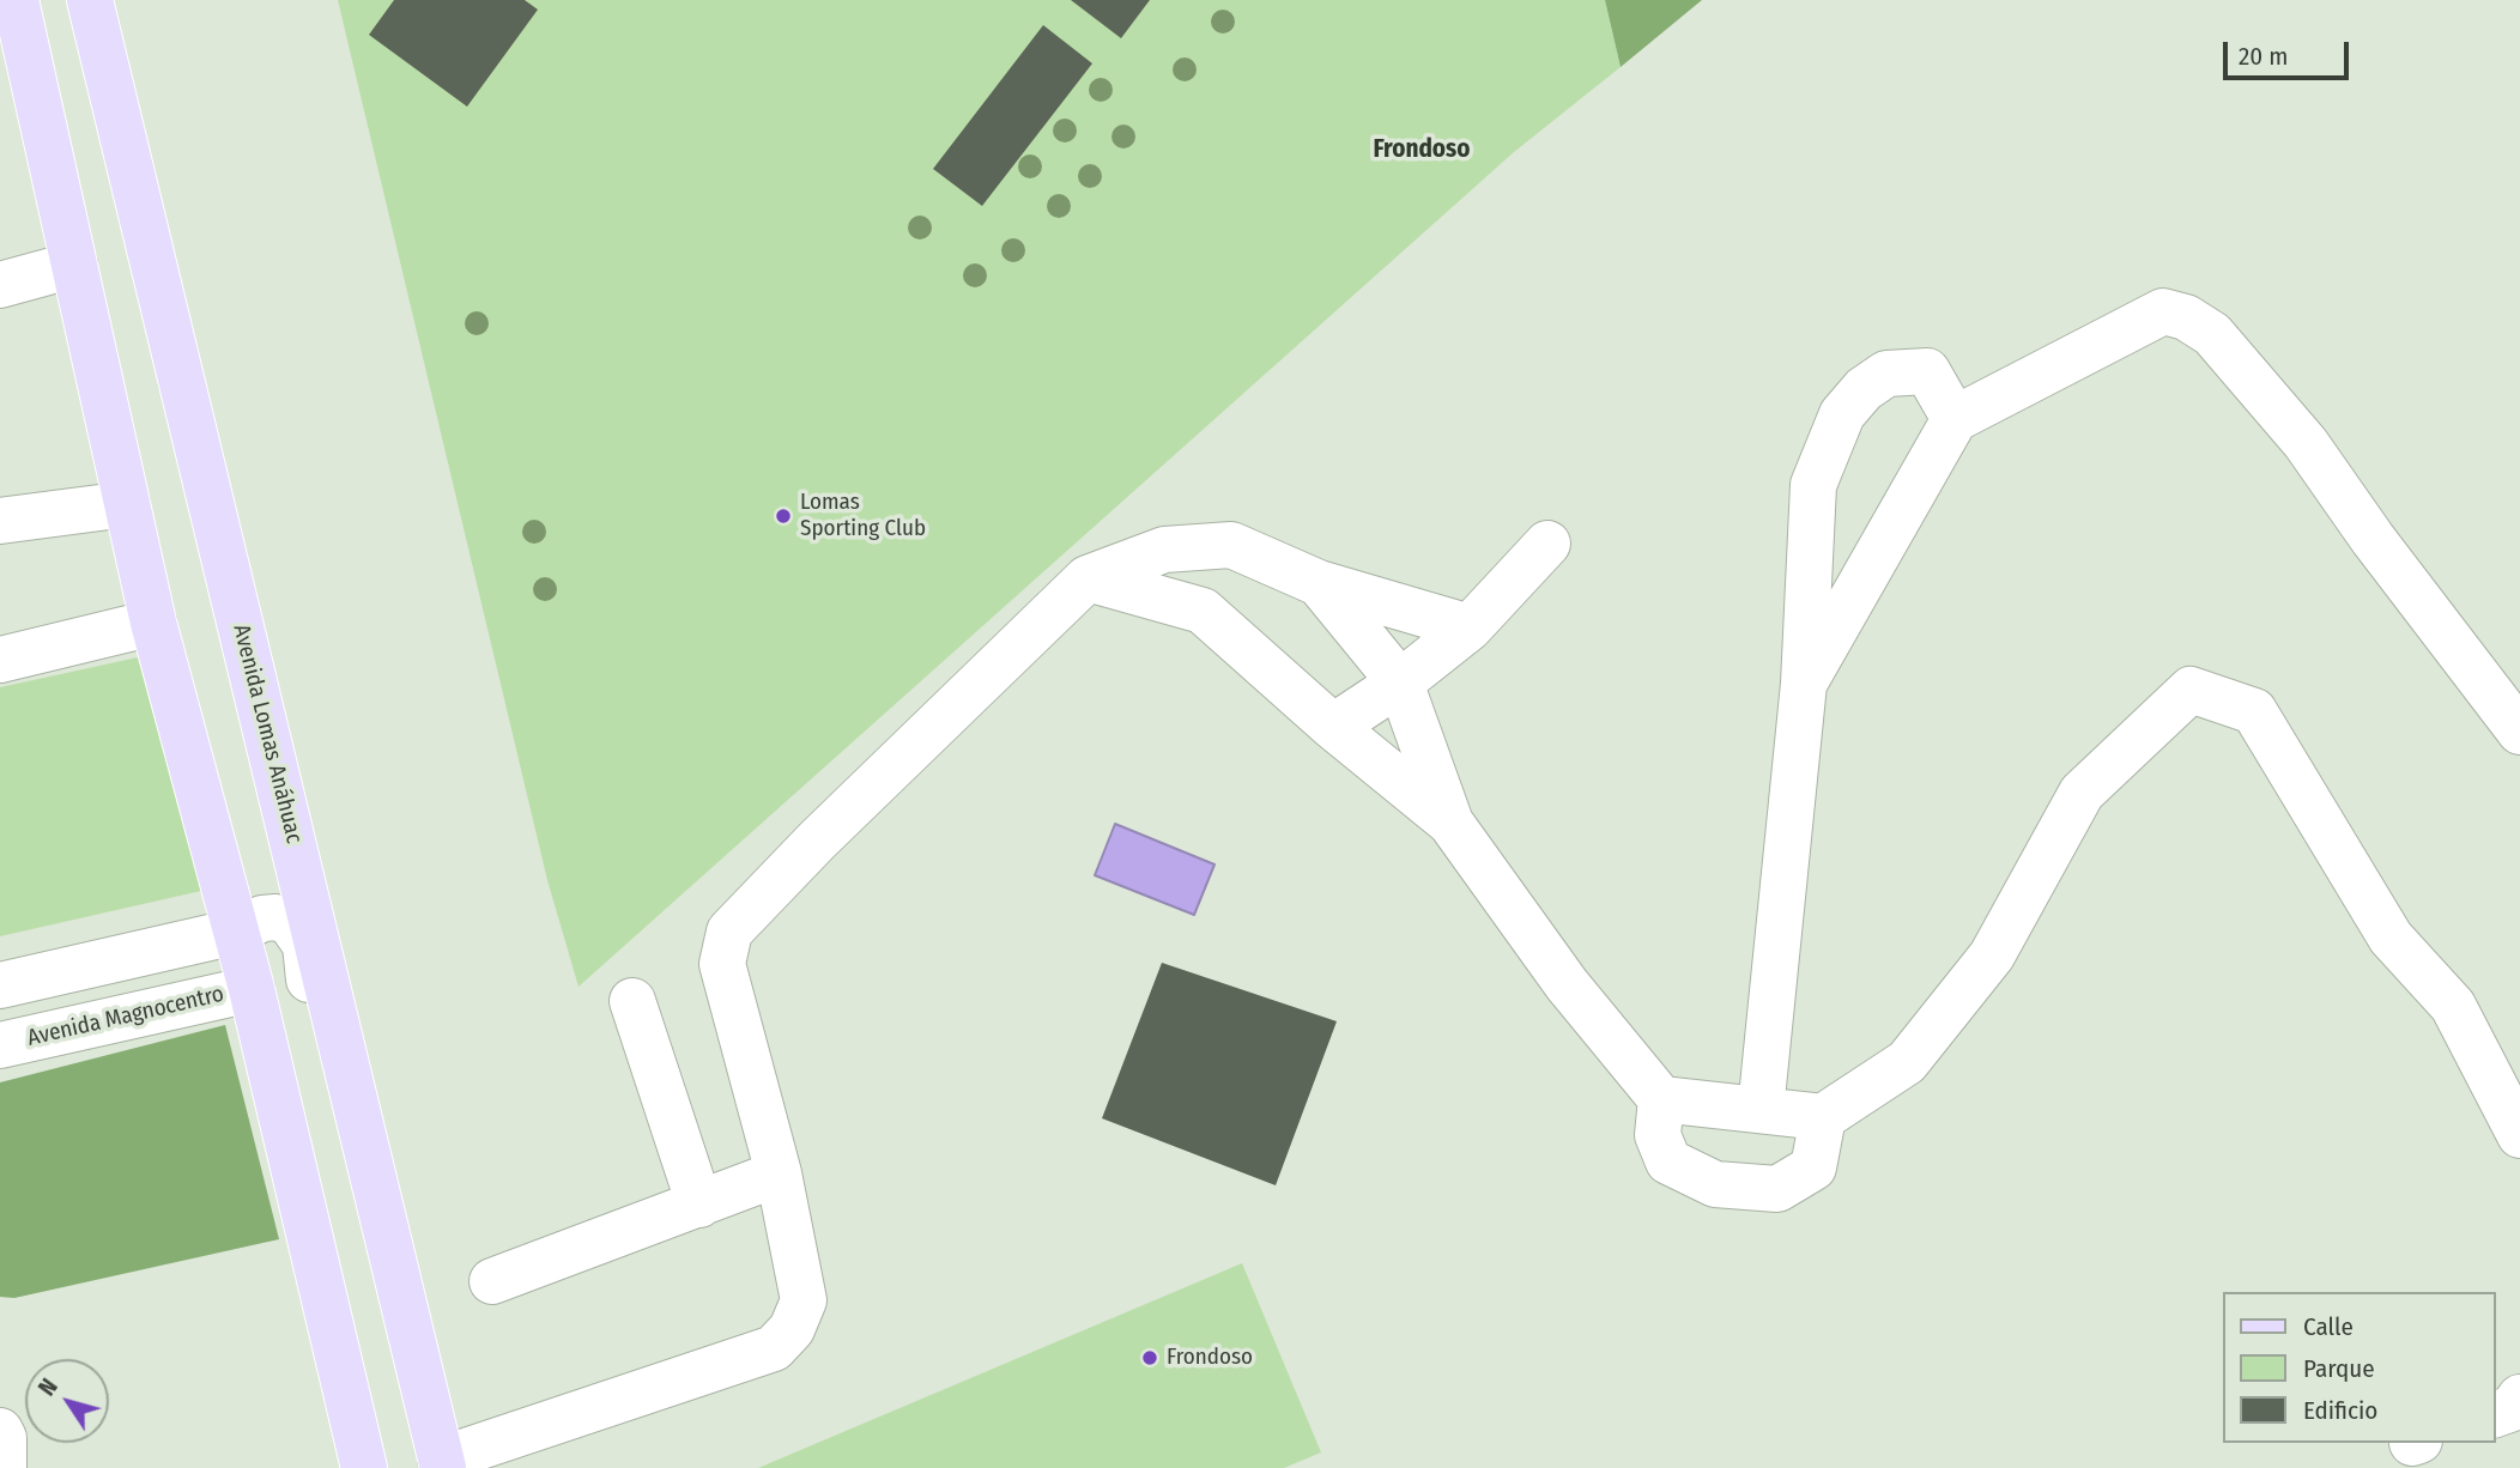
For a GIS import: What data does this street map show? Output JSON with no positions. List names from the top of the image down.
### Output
{
  "streets": {
    "main road": ["Avenida Lomas Anáhuac"],
    "street": ["Avenida Magnocentro"]
  },
  "districts": ["Frondoso"],
  "places": ["Lomas Sporting Club", "Frondoso"],
  "legend": ["Calle", "Parque", "Edificio"],
  "scale_bar": "20 m",
  "north": "top left"
}
